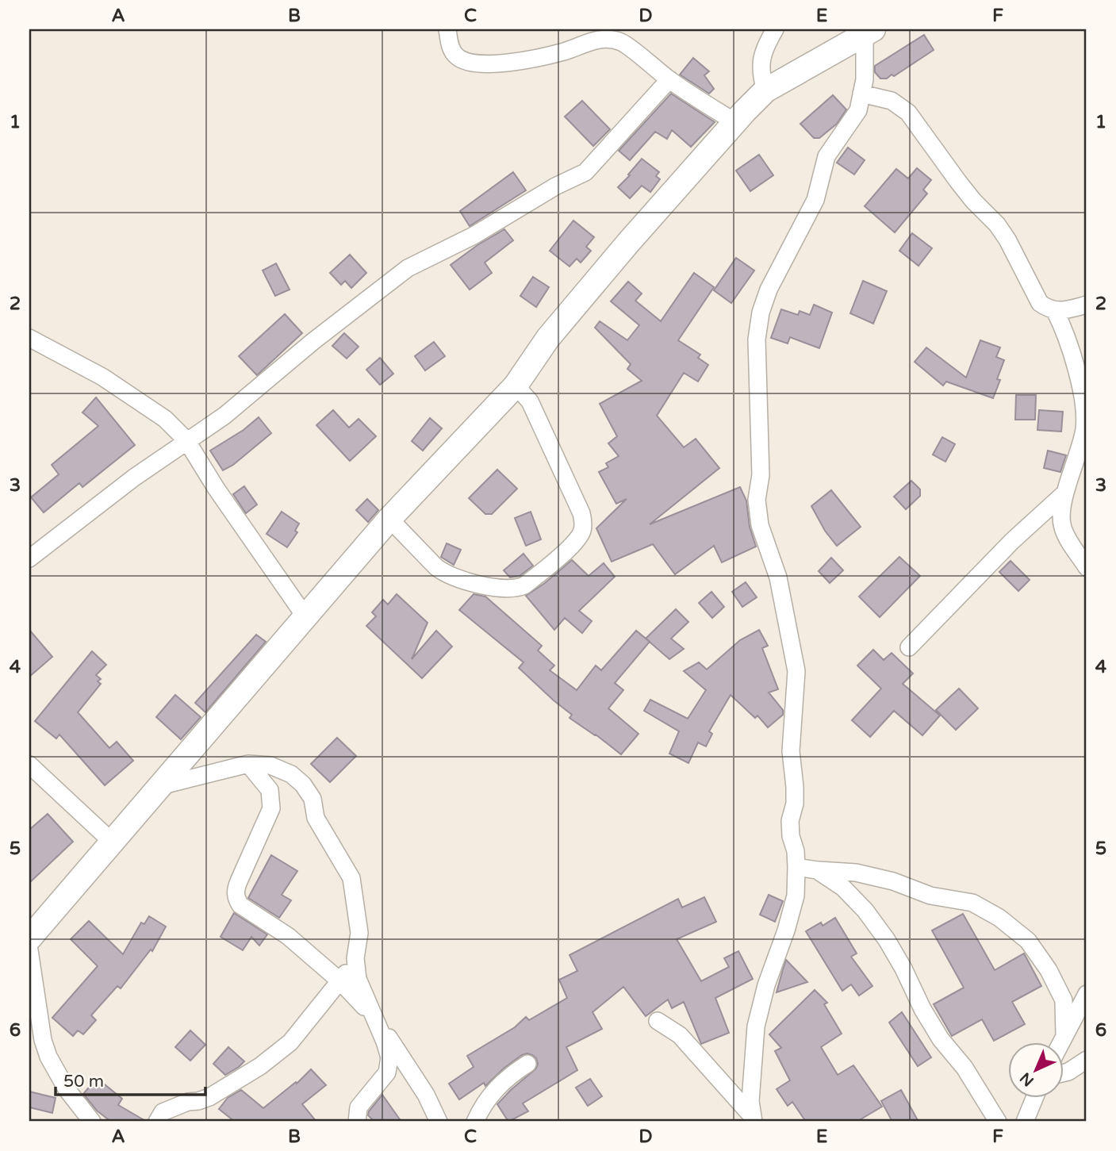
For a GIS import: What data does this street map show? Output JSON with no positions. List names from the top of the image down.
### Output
{
  "scale_bar": "50 m",
  "north": "bottom left",
  "grid": {
    "columns": [
      "A",
      "B",
      "C",
      "D",
      "E",
      "F"
    ],
    "rows": [
      "1",
      "2",
      "3",
      "4",
      "5",
      "6"
    ]
  }
}
